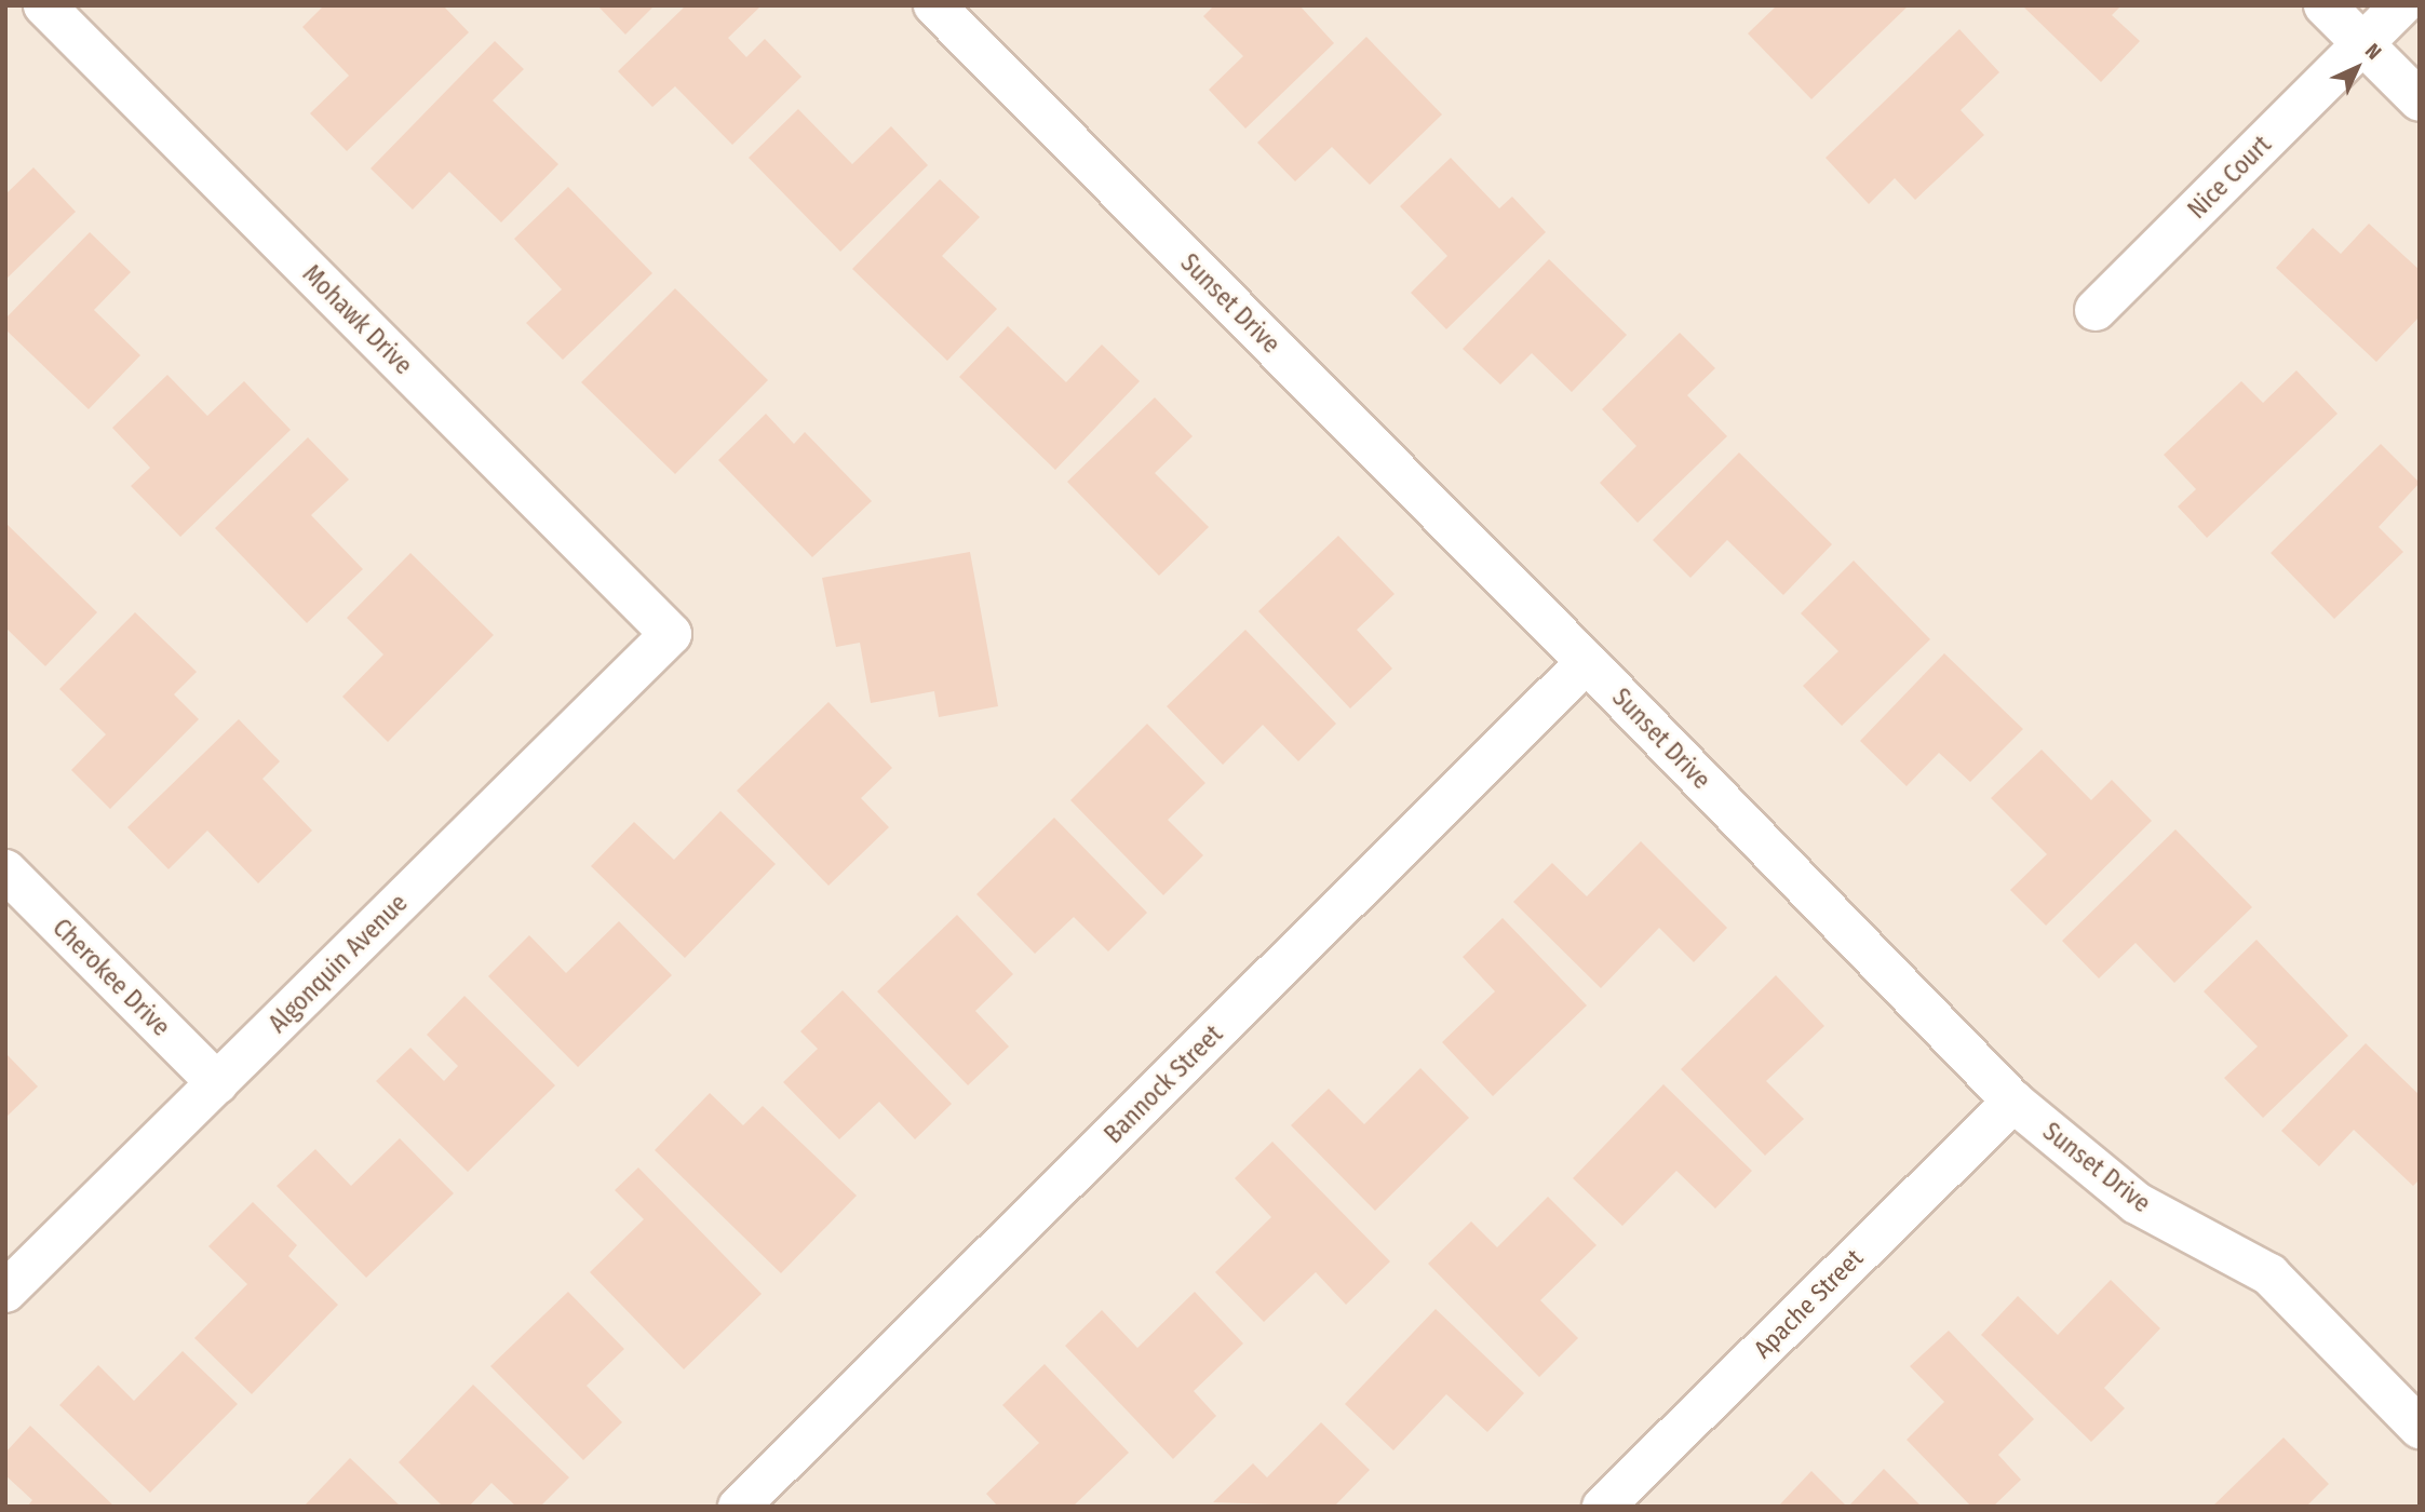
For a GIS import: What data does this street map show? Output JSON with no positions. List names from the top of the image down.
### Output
{
  "streets": {
    "street": [
      "Nice Court",
      "Sunset Drive",
      "Mohawk Drive",
      "Algonquin Avenue",
      "Cherokee Drive",
      "Bannock Street",
      "Apache Street"
    ]
  },
  "crossings": [
    ["Sunset Drive", "Bannock Street"],
    ["Sunset Drive", "Apache Street"],
    ["Mohawk Drive", "Algonquin Avenue"],
    ["Algonquin Avenue", "Cherokee Drive"]
  ],
  "north": "top right"
}
